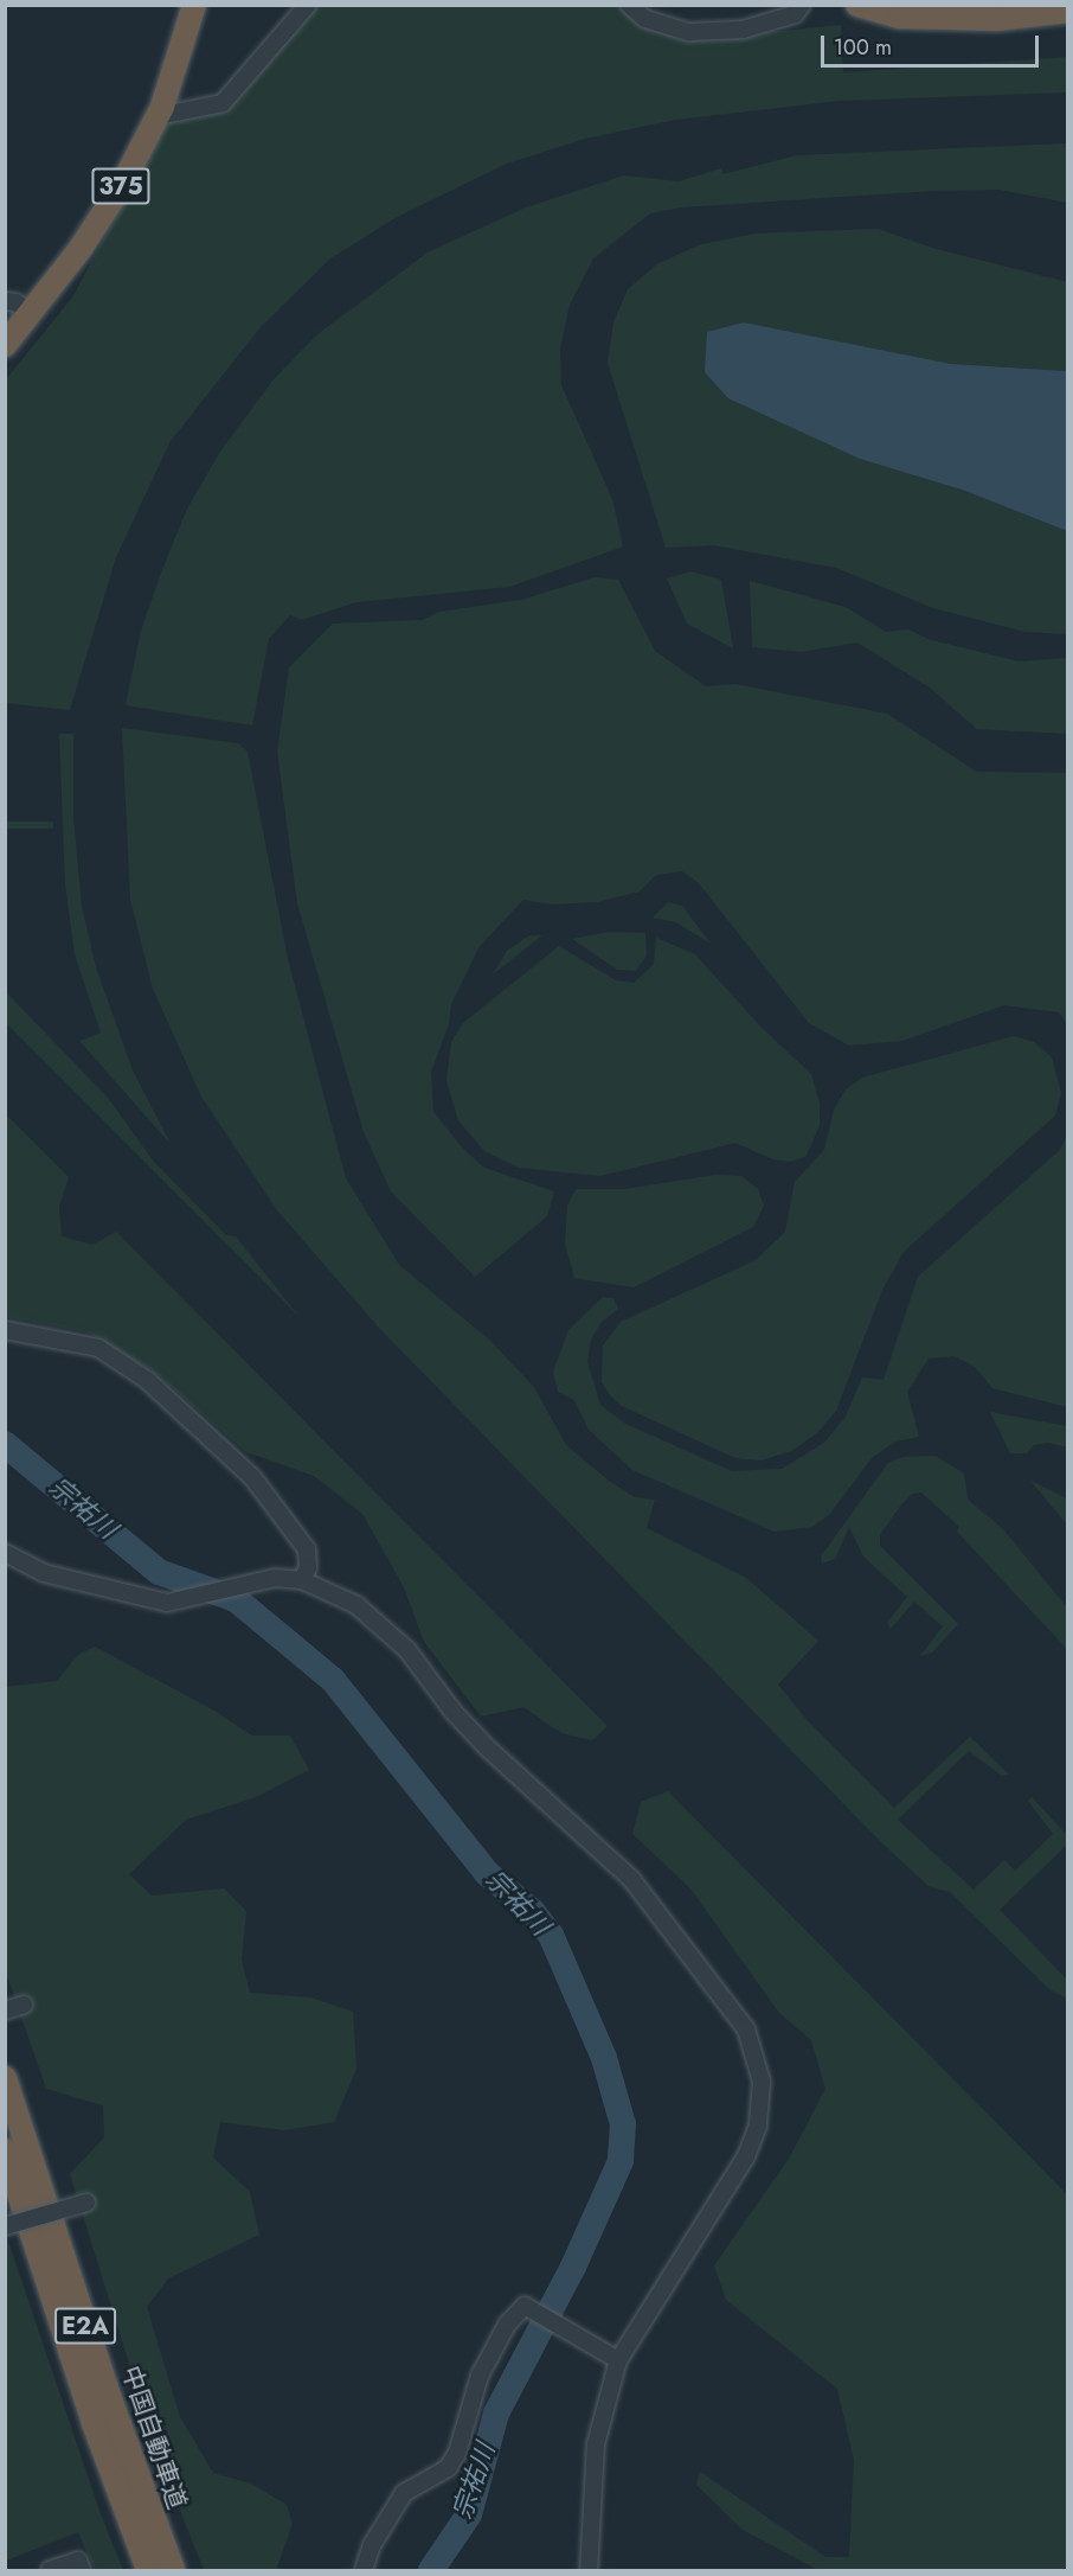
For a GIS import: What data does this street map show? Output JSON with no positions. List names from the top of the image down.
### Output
{
  "streets": {
    "highway": ["375", "E2A", "中国自動車道"]
  },
  "water": ["宗祐川"],
  "scale_bar": "100 m"
}
